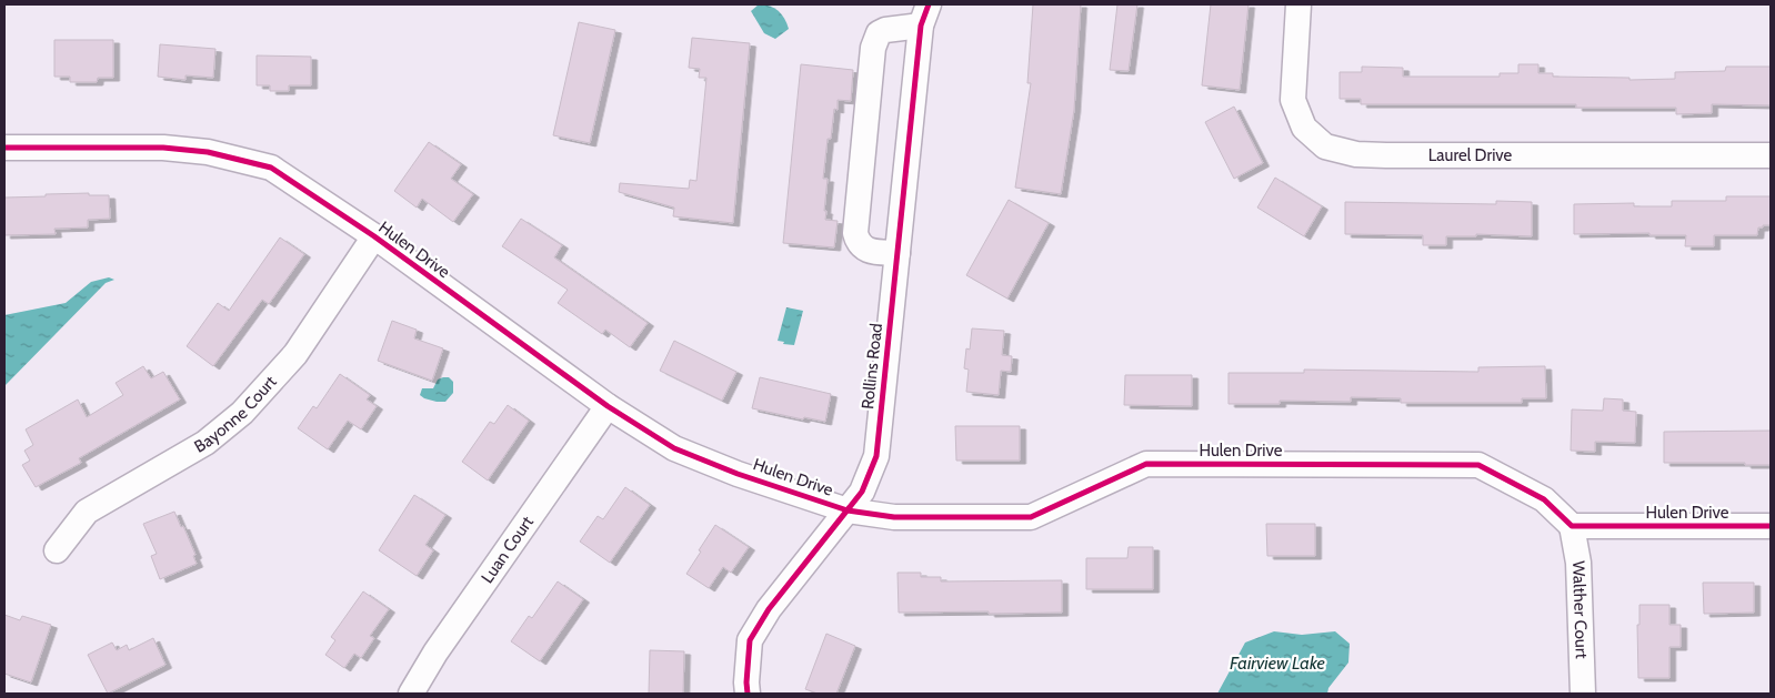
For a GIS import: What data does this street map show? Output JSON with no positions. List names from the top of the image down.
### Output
{
  "streets": {
    "street": [
      "Laurel Drive",
      "Hulen Drive",
      "Rollins Road",
      "Bayonne Court",
      "Luan Court",
      "Walther Court"
    ]
  },
  "crossings": [
    ["Hulen Drive", "Rollins Road"],
    ["Hulen Drive", "Bayonne Court"],
    ["Hulen Drive", "Luan Court"],
    ["Hulen Drive", "Walther Court"]
  ],
  "water": ["Fairview Lake"]
}
